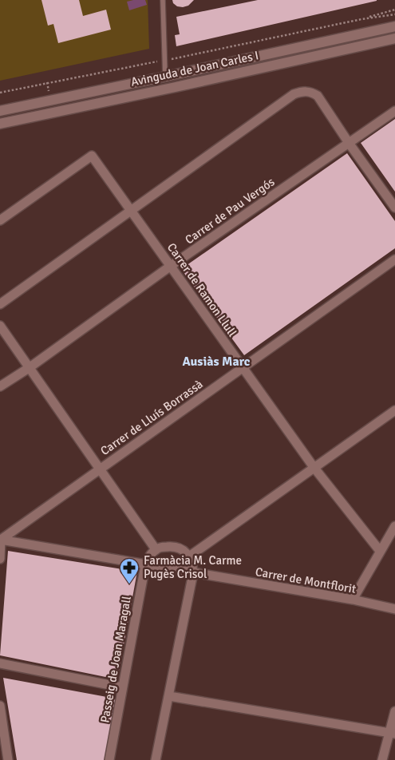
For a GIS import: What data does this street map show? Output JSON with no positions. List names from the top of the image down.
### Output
{
  "streets": {
    "main road": ["Avinguda de Joan Carles I"],
    "street": [
      "Carrer de Pau Vergós",
      "Carrer de Ramon Llull",
      "Carrer de Lluís Borrassà",
      "Carrer de Montflorit",
      "Passeig de Joan Maragall"
    ]
  },
  "crossings": [
    ["Carrer de Pau Vergós", "Carrer de Ramon Llull"],
    ["Carrer de Ramon Llull", "Carrer de Lluís Borrassà"],
    ["Carrer de Lluís Borrassà", "Carrer de Montflorit"],
    ["Carrer de Montflorit", "Passeig de Joan Maragall"]
  ],
  "districts": ["Ausiàs Marc"],
  "places": {
    "pharmacy": ["Farmàcia M. Carme Pugès Crisol"]
  }
}
